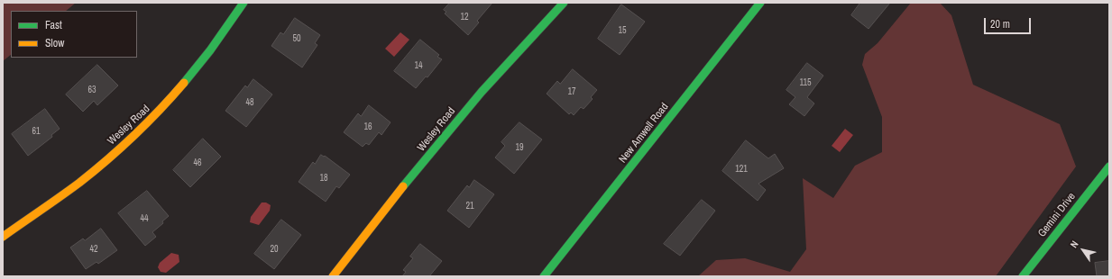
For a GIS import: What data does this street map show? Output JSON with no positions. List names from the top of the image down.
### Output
{
  "streets": {
    "street": ["Wesley Road", "New Amwell Road", "Gemini Drive"]
  },
  "house_numbers": [
    "12",
    "15",
    "50",
    "14",
    "115",
    "63",
    "17",
    "48",
    "16",
    "61",
    "19",
    "46",
    "121",
    "18",
    "21",
    "44",
    "42",
    "20"
  ],
  "legend": ["Fast", "Slow"],
  "scale_bar": "20 m",
  "north": "top left"
}
